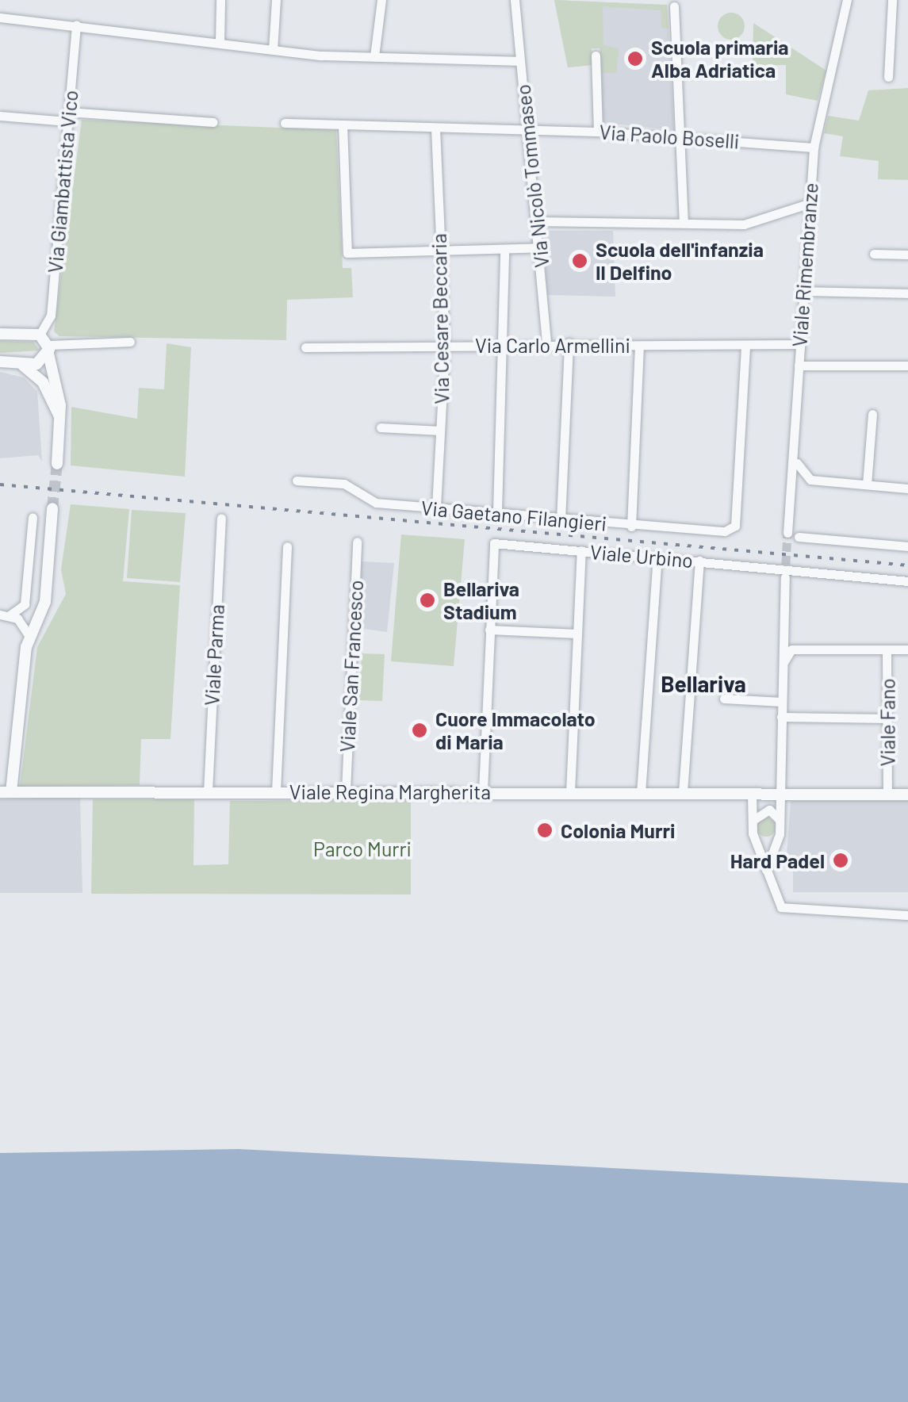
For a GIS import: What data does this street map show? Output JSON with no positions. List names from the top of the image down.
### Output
{
  "streets": {
    "street": [
      "Via Paolo Boselli",
      "Via Nicolò Tommaseo",
      "Via Giambattista Vico",
      "Viale Rimembranze",
      "Via Cesare Beccaria",
      "Via Carlo Armellini",
      "Via Gaetano Filangieri",
      "Viale Urbino",
      "Viale Parma",
      "Viale San Francesco",
      "Viale Fano",
      "Viale Regina Margherita"
    ]
  },
  "crossings": [
    ["Via Paolo Boselli", "Via Nicolò Tommaseo"],
    ["Via Paolo Boselli", "Viale Rimembranze"],
    ["Via Paolo Boselli", "Via Cesare Beccaria"],
    ["Via Nicolò Tommaseo", "Via Giambattista Vico"],
    ["Via Nicolò Tommaseo", "Via Carlo Armellini"],
    ["Viale Rimembranze", "Via Carlo Armellini"],
    ["Via Cesare Beccaria", "Via Carlo Armellini"],
    ["Via Cesare Beccaria", "Via Gaetano Filangieri"],
    ["Via Carlo Armellini", "Via Gaetano Filangieri"],
    ["Viale Parma", "Viale Regina Margherita"],
    ["Viale San Francesco", "Viale Regina Margherita"],
    ["Viale Fano", "Viale Regina Margherita"]
  ],
  "districts": ["Bellariva"],
  "parks": ["Parco Murri"],
  "places": [
    "Scuola primaria Alba Adriatica",
    "Scuola dell'infanzia Il Delfino",
    "Bellariva Stadium",
    "Cuore Immacolato di Maria",
    "Colonia Murri",
    "Hard Padel"
  ]
}
